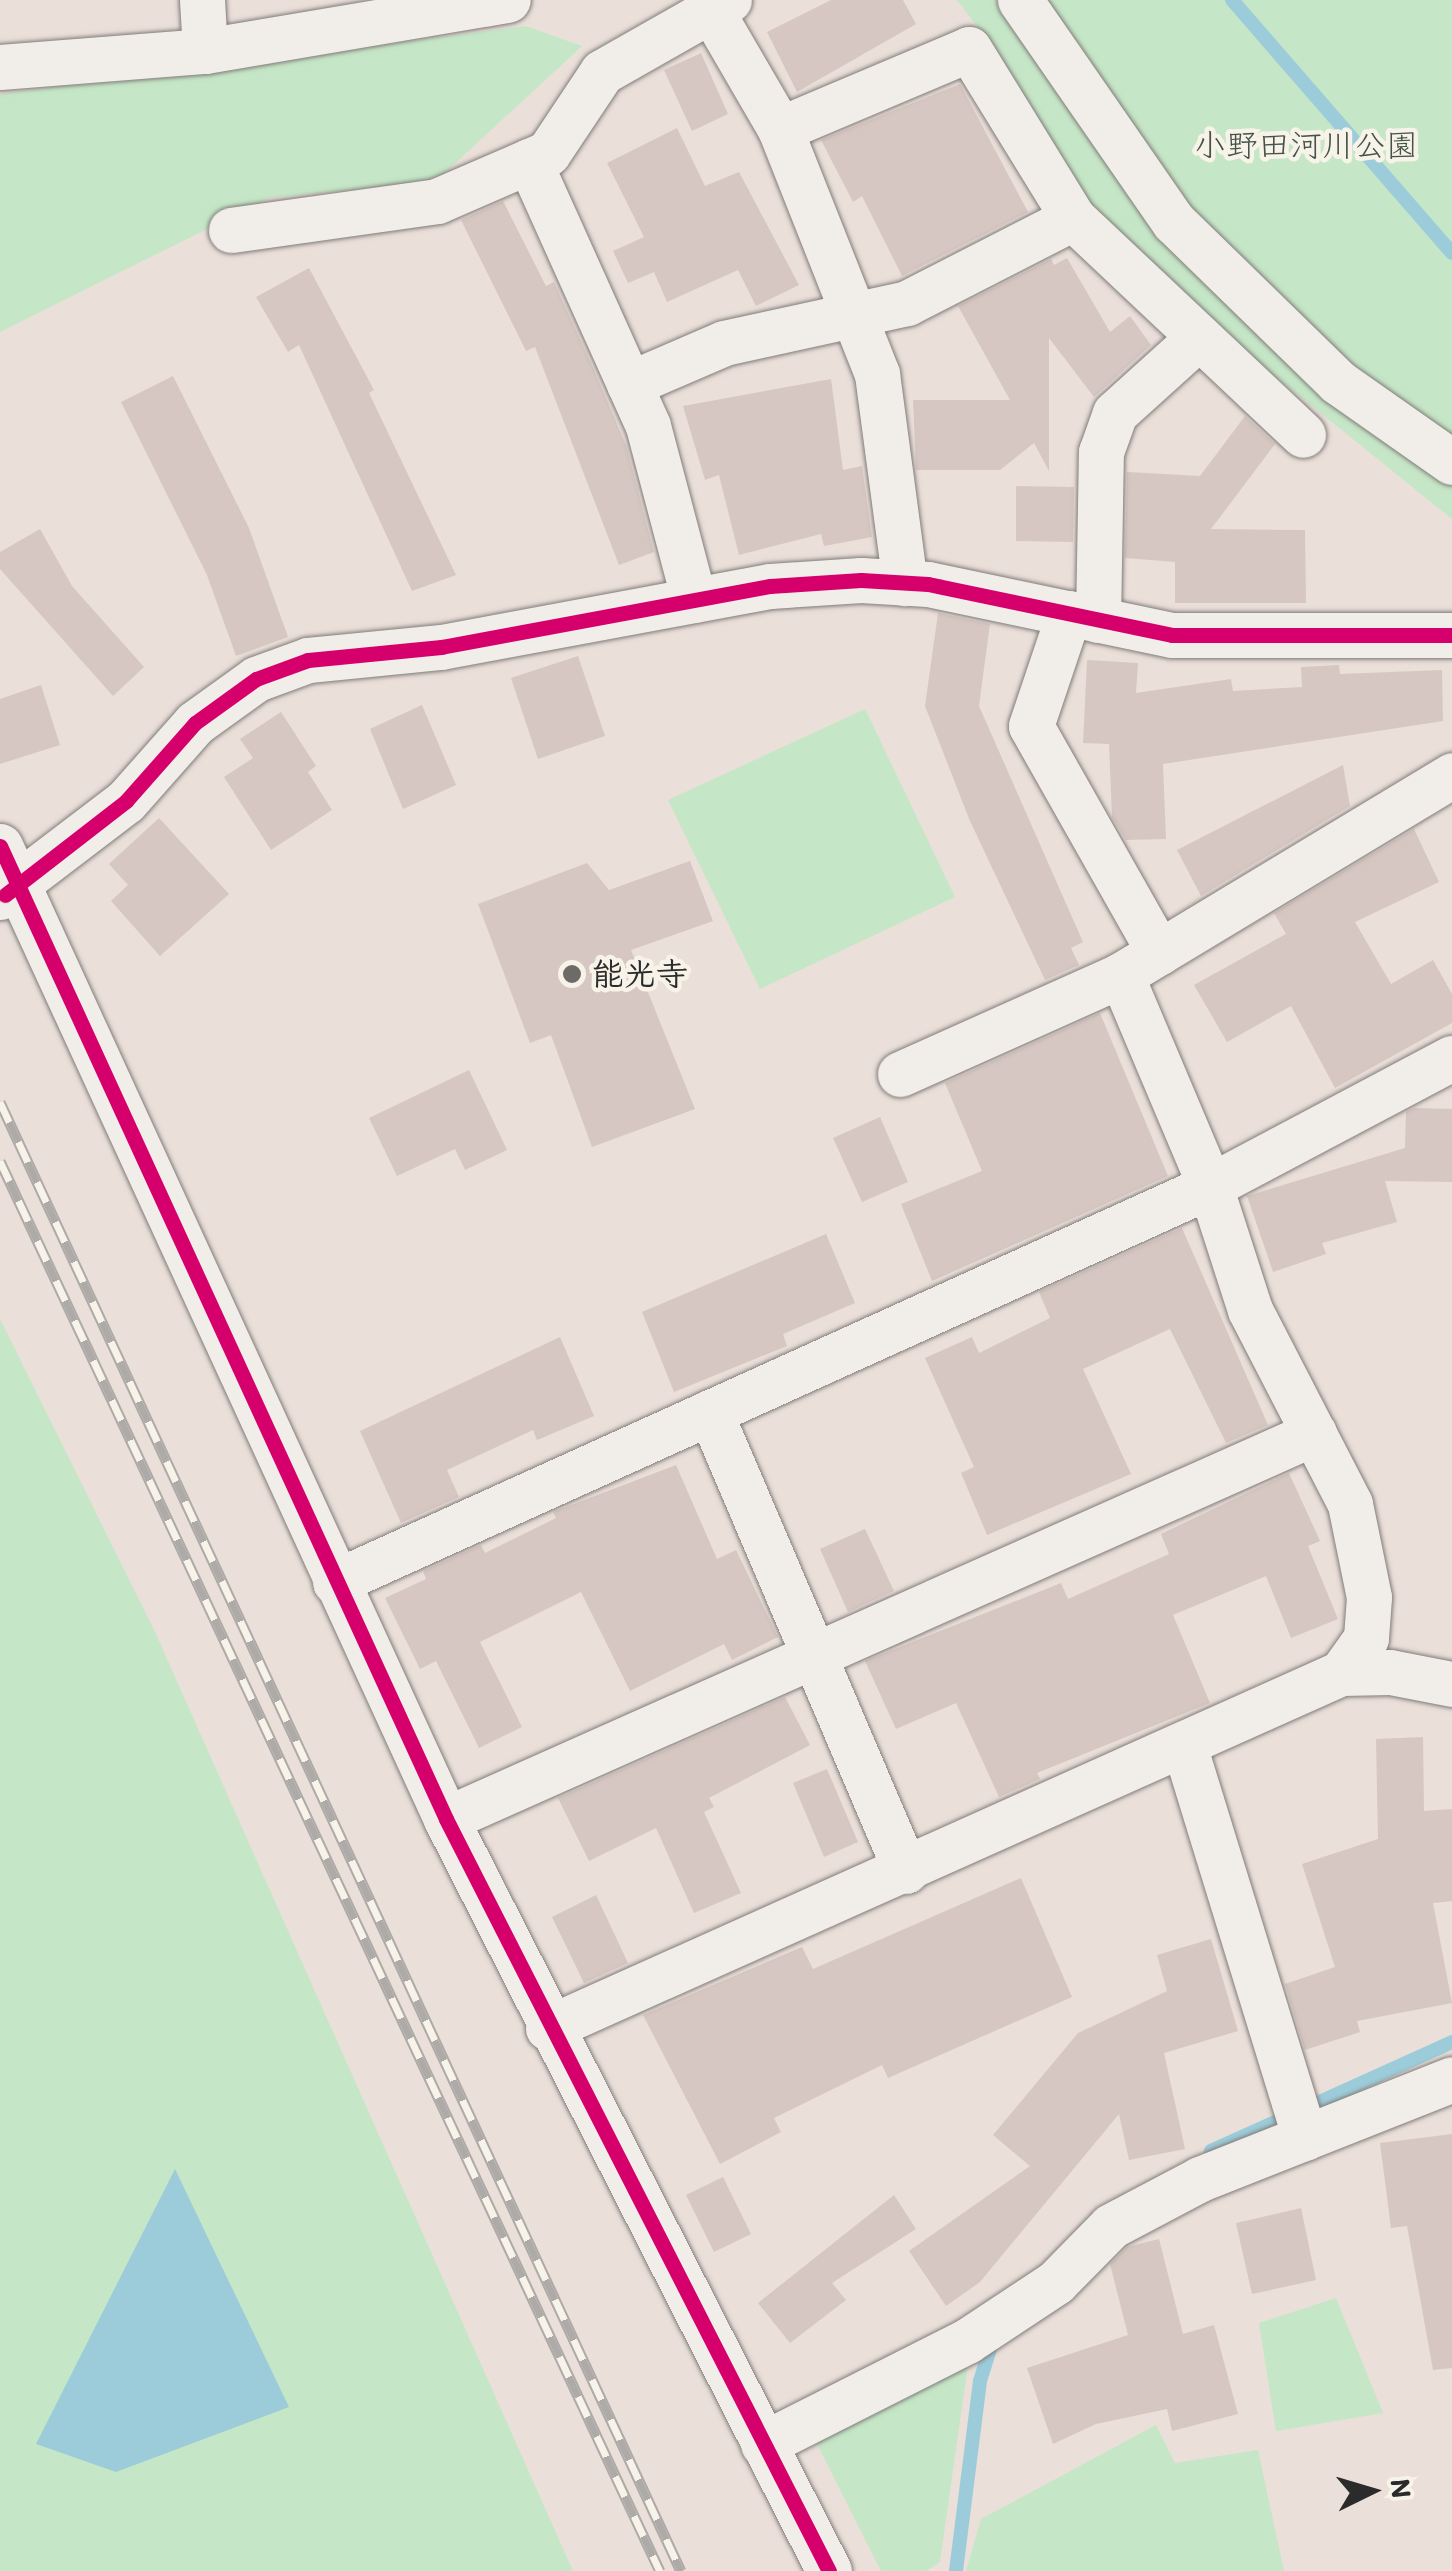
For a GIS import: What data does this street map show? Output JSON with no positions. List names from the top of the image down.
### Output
{
  "parks": ["小野田河川公園"],
  "places": ["能光寺"],
  "north": "right"
}
